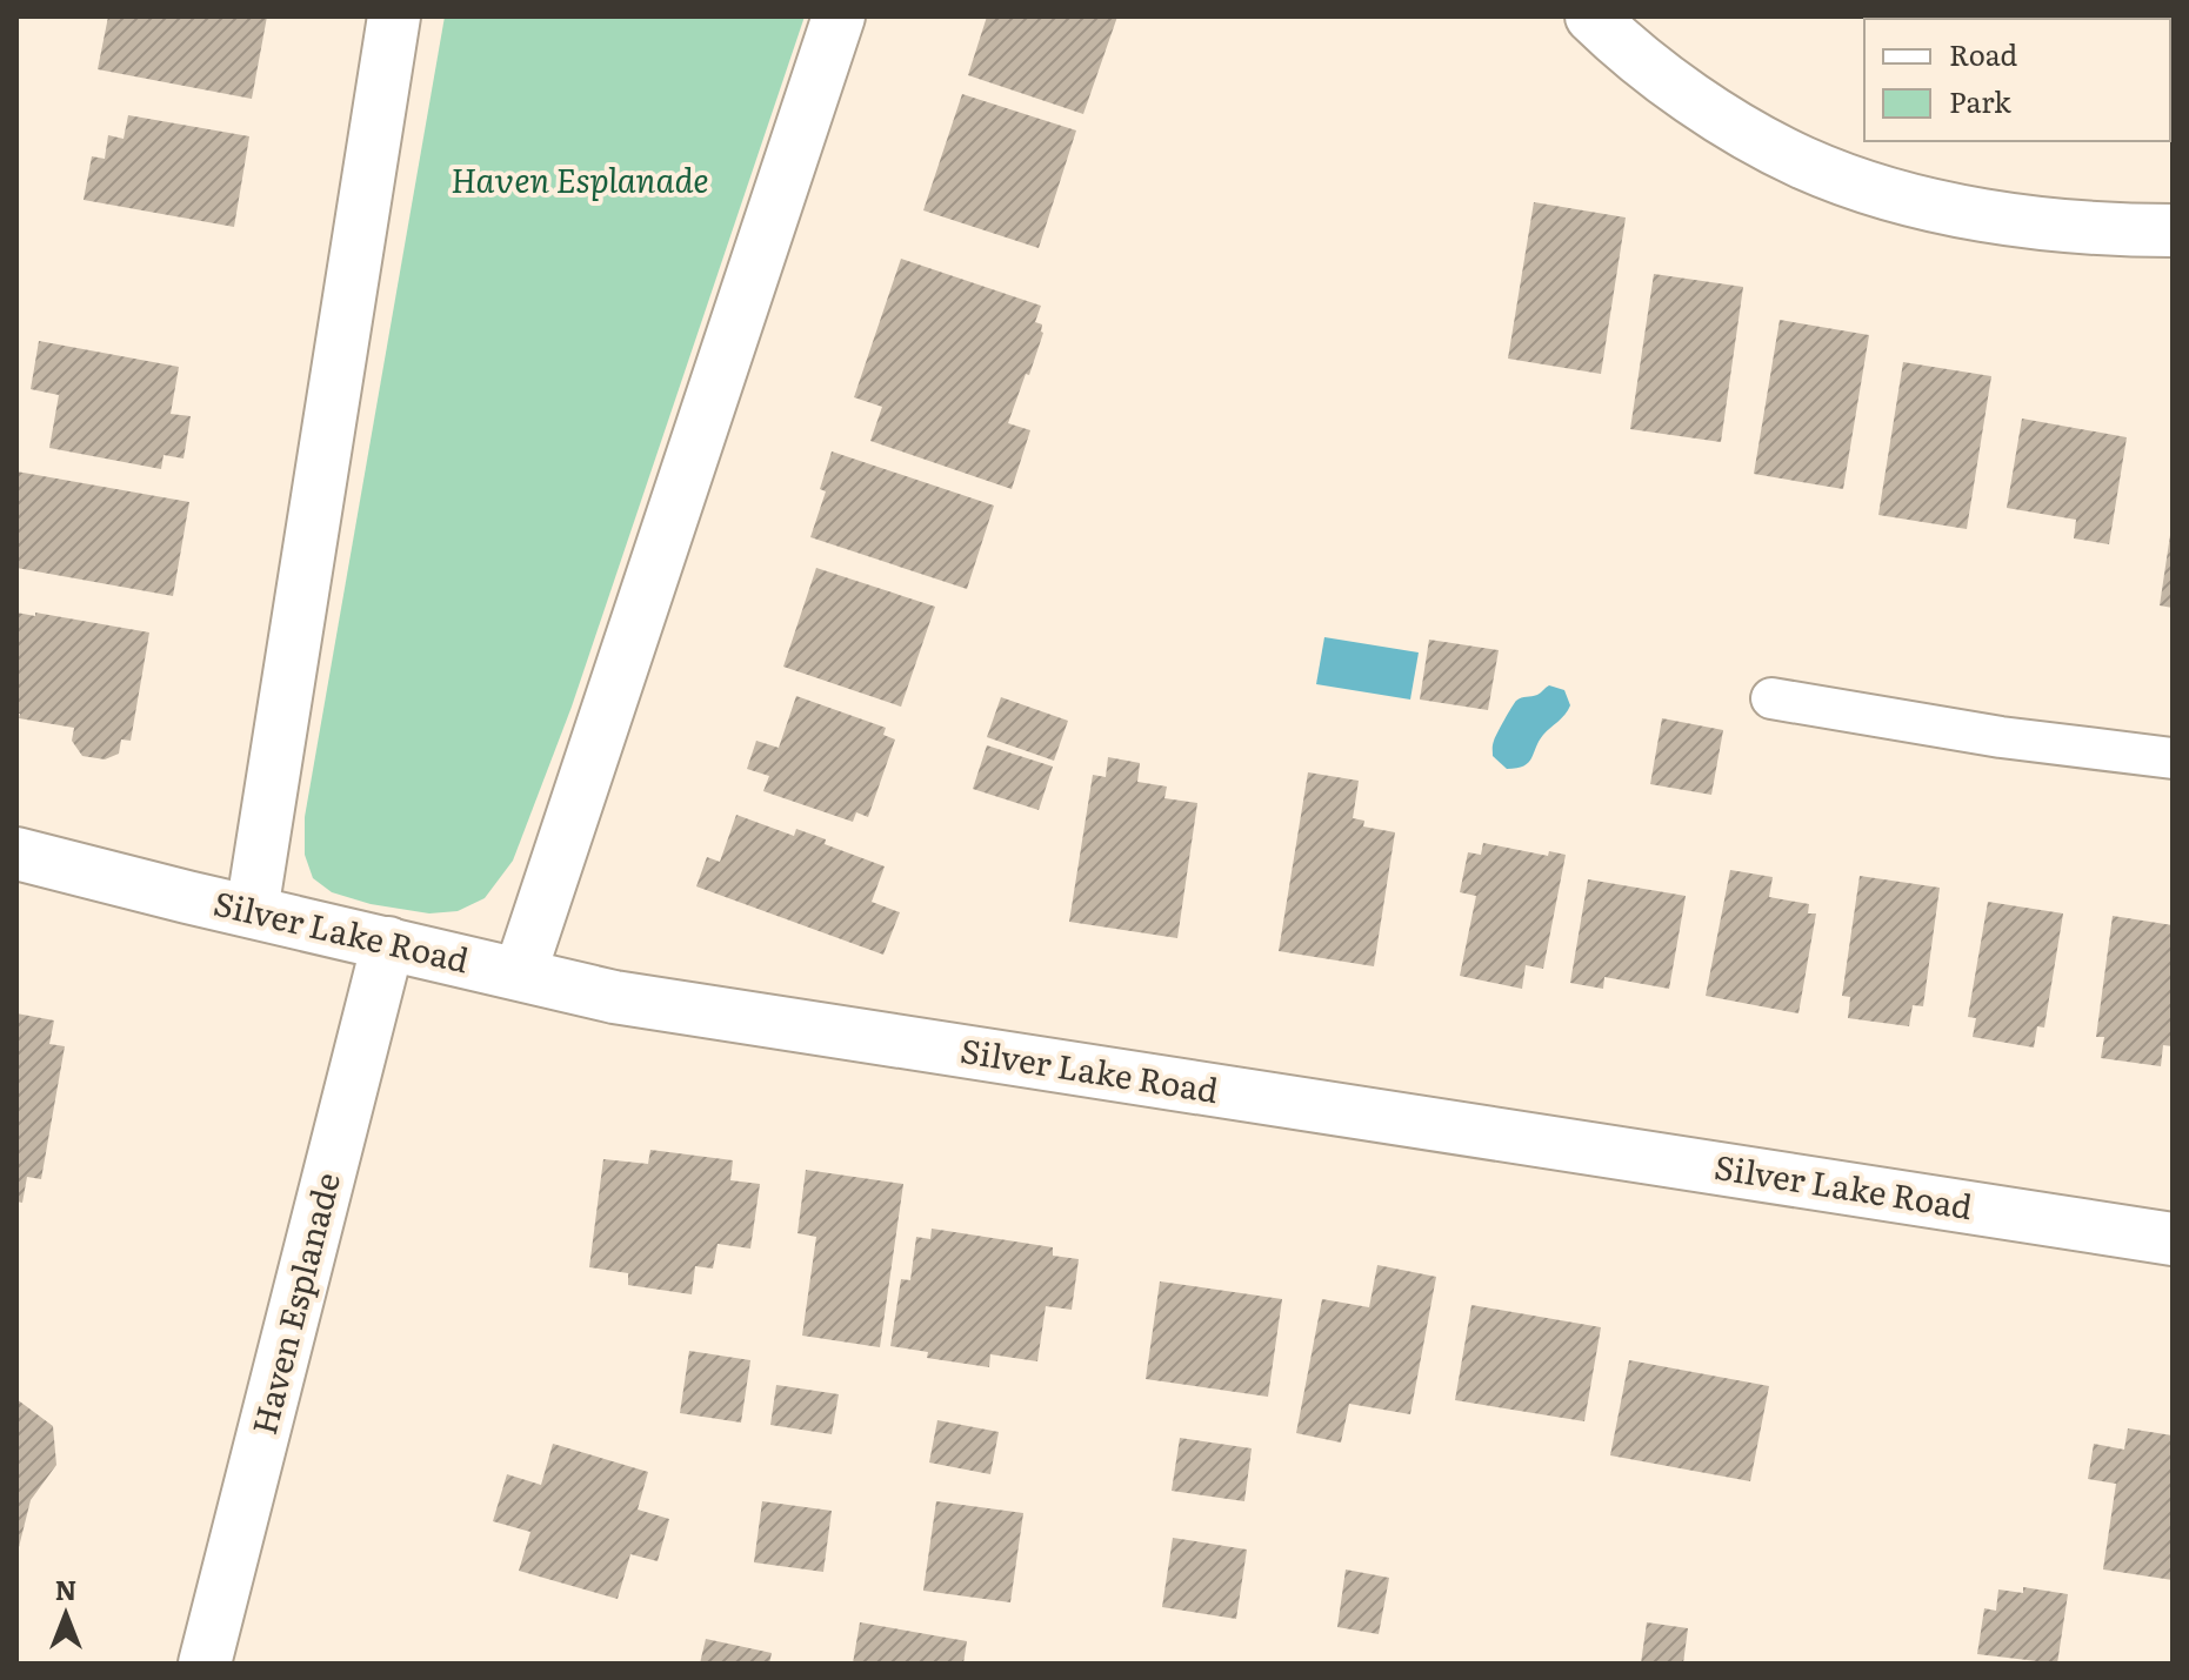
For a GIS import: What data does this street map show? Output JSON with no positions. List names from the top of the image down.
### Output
{
  "streets": {
    "street": ["Silver Lake Road", "Haven Esplanade"]
  },
  "crossings": [
    ["Silver Lake Road", "Haven Esplanade"]
  ],
  "parks": ["Haven Esplanade"],
  "legend": ["Road", "Park"],
  "north": "top"
}
